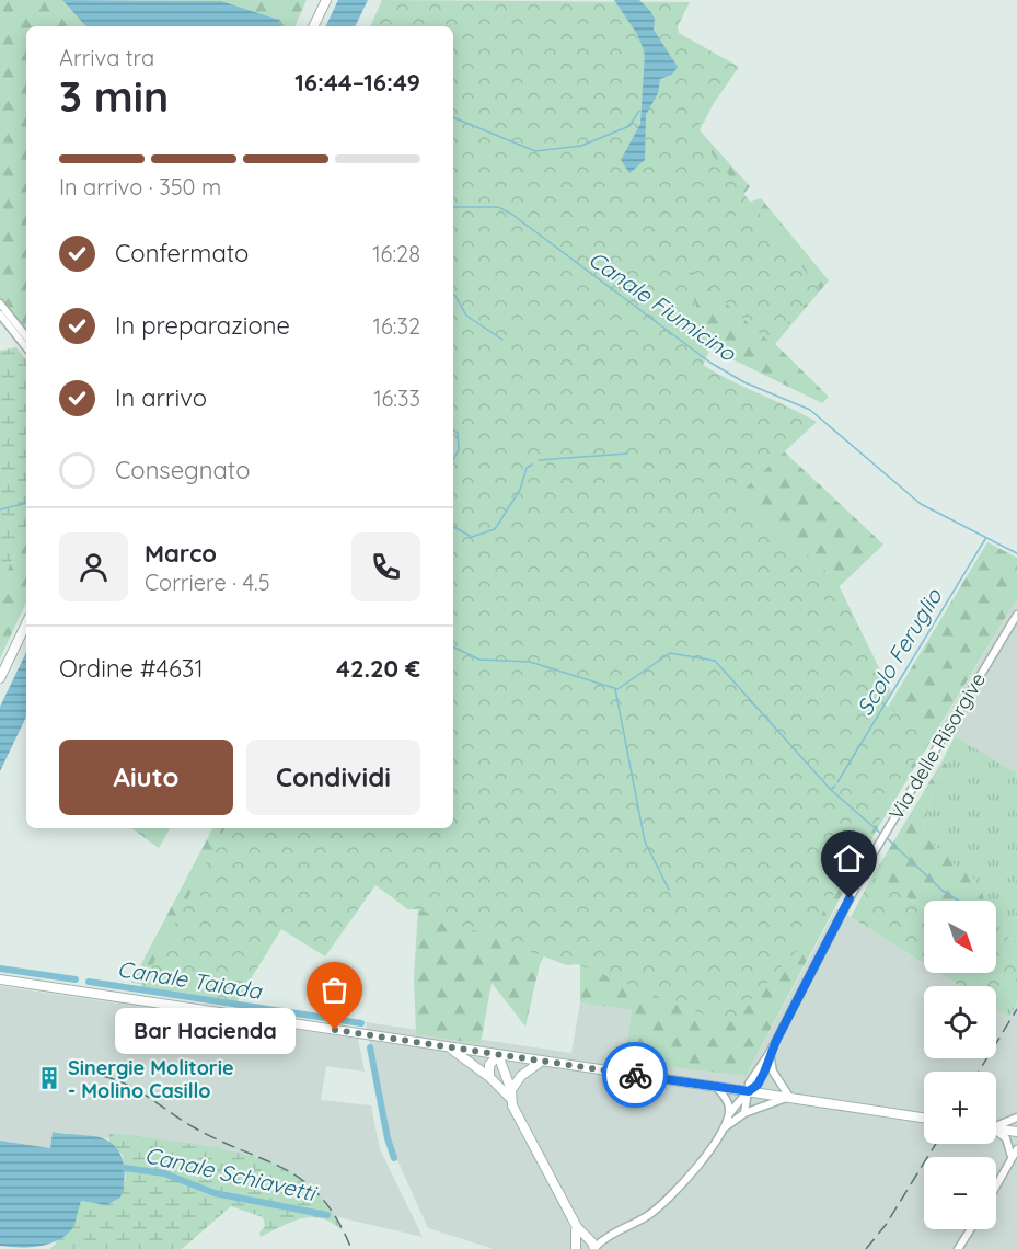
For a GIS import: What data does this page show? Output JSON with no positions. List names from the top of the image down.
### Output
{
  "streets": {
    "street": ["Via delle Risorgive"]
  },
  "water": [
    "Canale Fiumicino",
    "Scolo Feruglio",
    "Canale Taiada",
    "Canale Schiavetti"
  ],
  "places": {
    "other": ["Bar Hacienda"],
    "building": ["Sinergie Molitorie - Molino Casillo"]
  },
  "north": "bottom right",
  "page": {
    "heading": ["3 min", "Arriva tra", "16:44–16:49"],
    "panel": [
      "Marco",
      "Corriere · 4.5",
      "Ordine #4631",
      "42.20 €"
    ],
    "bar": "In arrivo · 350 m",
    "list": [
      ["Confermato", "16:28"],
      ["In preparazione", "16:32"],
      ["In arrivo", "16:33"],
      "Consegnato"
    ],
    "buttons": ["Aiuto", "Condividi"],
    "map_buttons": ["+", "−"],
    "bubble": "Bar Hacienda"
  }
}
